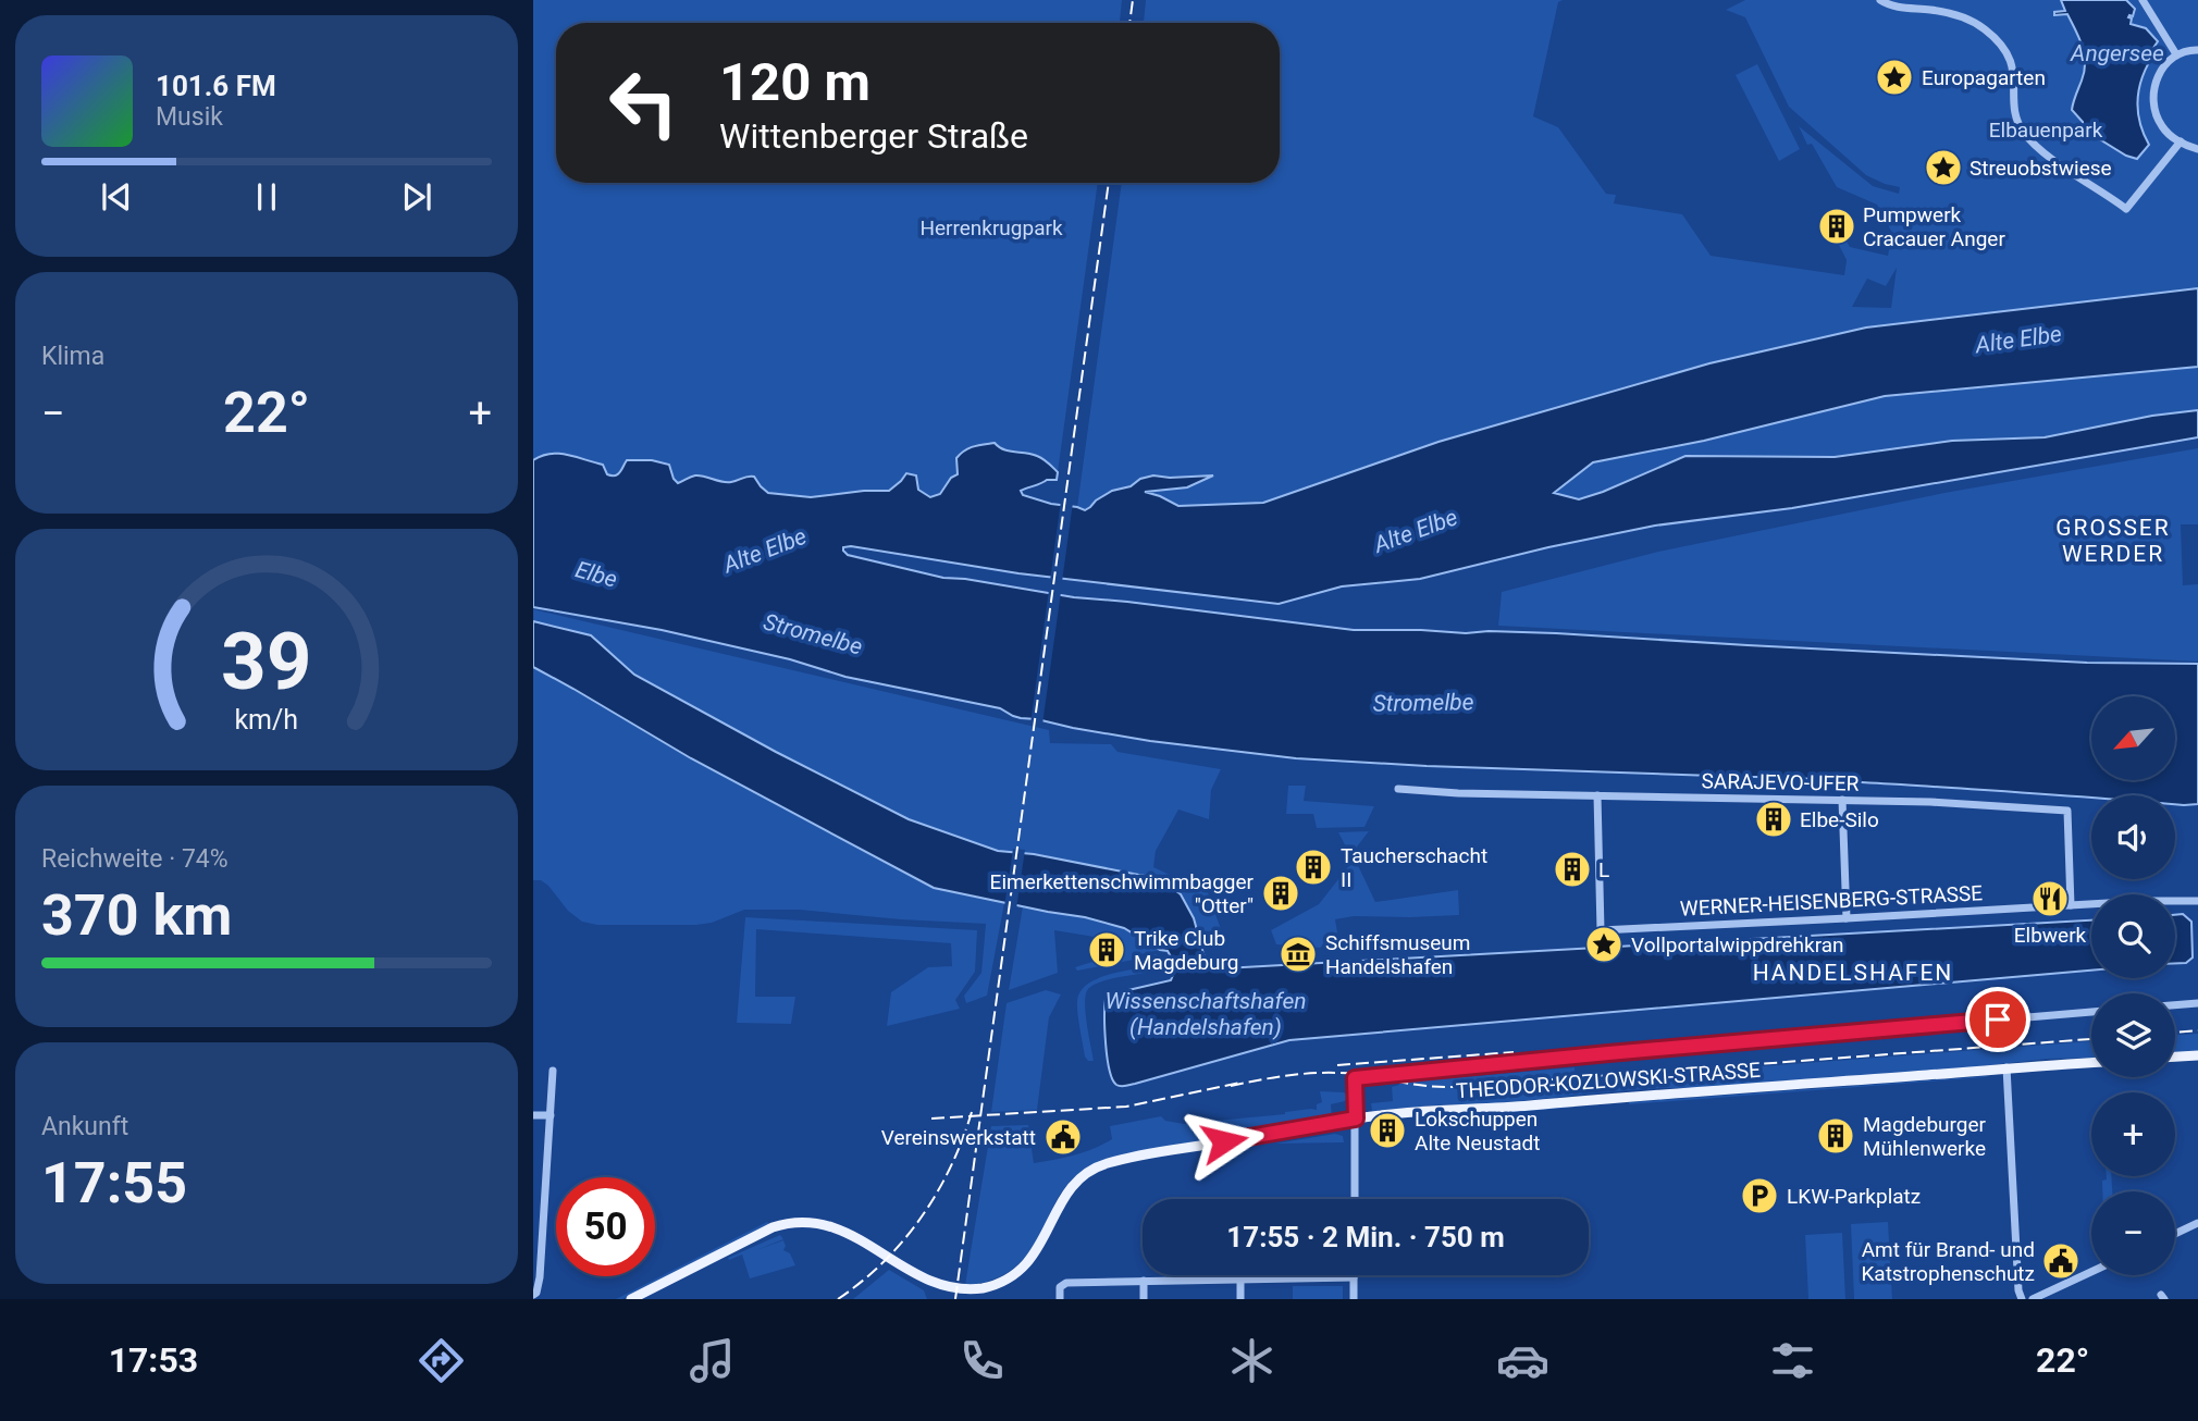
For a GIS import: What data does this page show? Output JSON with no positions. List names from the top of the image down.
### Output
{
  "streets": {
    "main road": ["THEODOR-KOZLOWSKI-STRASSE"],
    "street": ["SARAJEVO-UFER", "WERNER-HEISENBERG-STRASSE"]
  },
  "crossings": [
    ["SARAJEVO-UFER", "WERNER-HEISENBERG-STRASSE"]
  ],
  "districts": ["GROSSER WERDER", "HANDELSHAFEN"],
  "water": [
    "Angersee",
    "Alte Elbe",
    "Elbe",
    "Stromelbe",
    "Wissenschaftshafen (Handelshafen)"
  ],
  "parks": ["Elbauenpark", "Herrenkrugpark"],
  "places": {
    "place": ["Europagarten", "Streuobstwiese", "Vollportalwippdrehkran"],
    "building": [
      "Pumpwerk Cracauer Anger",
      "Elbe-Silo",
      "Taucherschacht II",
      "L",
      "Eimerkettenschwimmbagger \"Otter\"",
      "Trike Club Magdeburg",
      "Lokschuppen Alte Neustadt",
      "Magdeburger Mühlenwerke"
    ],
    "restaurant": ["Elbwerk"],
    "museum": ["Schiffsmuseum Handelshafen"],
    "public building": ["Vereinswerkstatt", "Amt für Brand- und Katstrophenschutz"],
    "parking": ["LKW-Parkplatz"]
  },
  "north": "bottom left",
  "page": {
    "turn": ["120 m", "Wittenberger Straße"],
    "song": ["101.6 FM", "Musik"],
    "tile": [
      "Klima",
      ["Reichweite · 74%", "370 km"],
      ["Ankunft", "17:55"]
    ],
    "heat": ["−", "22°", "+"],
    "map_buttons": ["+", "−"],
    "limit": "50",
    "trip": "17:55 · 2 Min. · 750 m",
    "tabs": ["17:53", "22°"],
    "gauge": ["39", "km/h"]
  }
}
